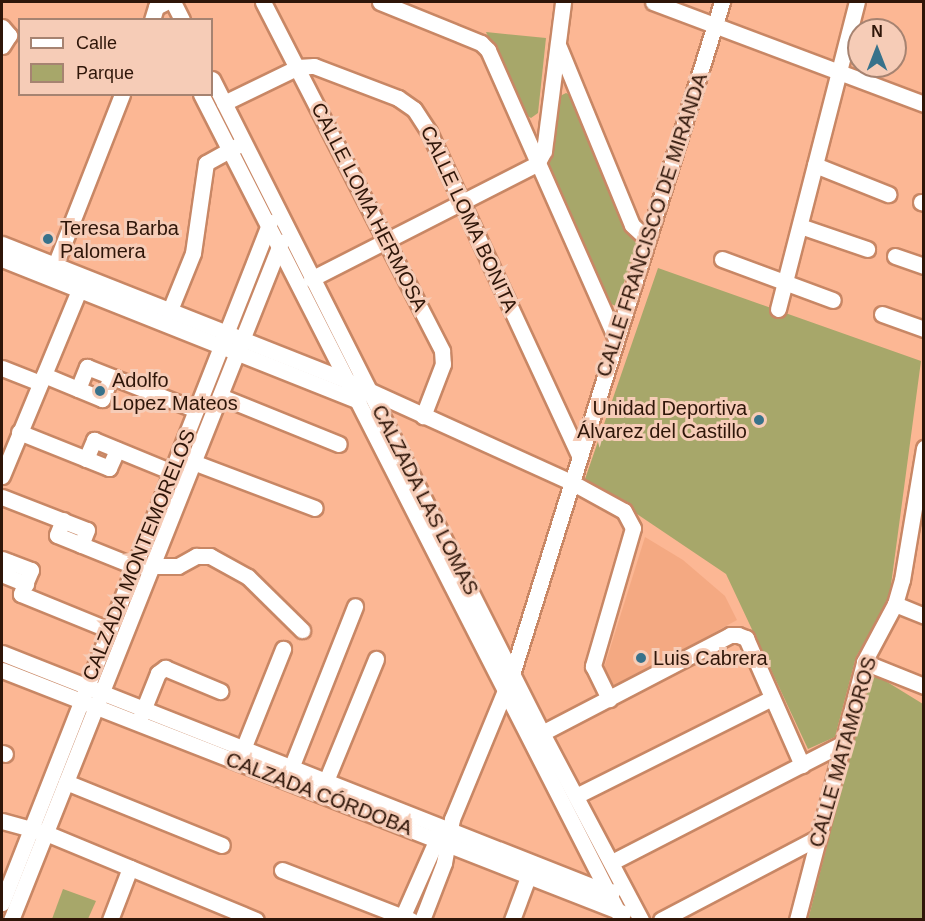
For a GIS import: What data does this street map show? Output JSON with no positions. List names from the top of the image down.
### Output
{
  "streets": {
    "street": [
      "CALLE LOMA HERMOSA",
      "CALLE LOMA BONITA",
      "CALLE FRANCISCO DE MIRANDA",
      "CALZADA LAS LOMAS",
      "CALZADA MONTEMORELOS",
      "CALLE MATAMOROS",
      "CALZADA CÓRDOBA"
    ]
  },
  "crossings": [
    ["CALLE LOMA HERMOSA", "CALLE LOMA BONITA"],
    ["CALLE LOMA BONITA", "CALLE FRANCISCO DE MIRANDA"],
    ["CALLE FRANCISCO DE MIRANDA", "CALZADA LAS LOMAS"],
    ["CALLE FRANCISCO DE MIRANDA", "CALZADA CÓRDOBA"],
    ["CALZADA LAS LOMAS", "CALZADA MONTEMORELOS"],
    ["CALZADA LAS LOMAS", "CALZADA CÓRDOBA"],
    ["CALZADA MONTEMORELOS", "CALZADA CÓRDOBA"]
  ],
  "places": [
    "Teresa Barba Palomera",
    "Adolfo Lopez Mateos",
    "Unidad Deportiva Álvarez del Castillo",
    "Luis Cabrera"
  ],
  "legend": ["Calle", "Parque"],
  "north": "top"
}
